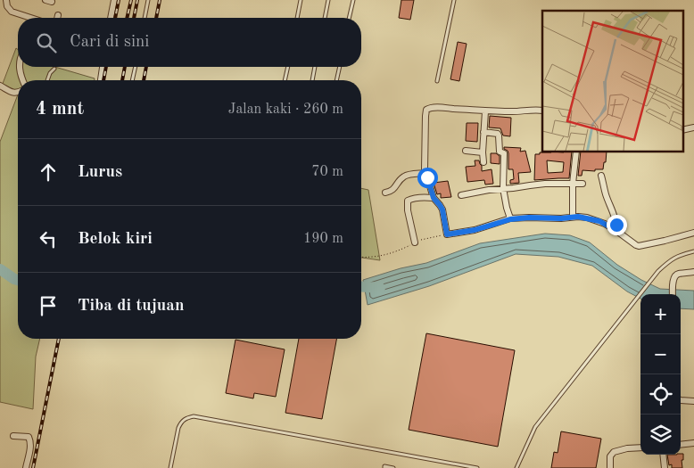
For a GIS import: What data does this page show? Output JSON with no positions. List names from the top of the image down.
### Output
{
  "page": {
    "search": "Cari di sini",
    "heading": ["4 mnt", "Jalan kaki · 260 m"],
    "list": [
      ["Lurus", "70 m"],
      ["Belok kiri", "190 m"],
      "Tiba di tujuan"
    ],
    "map_buttons": ["+", "−"]
  }
}
